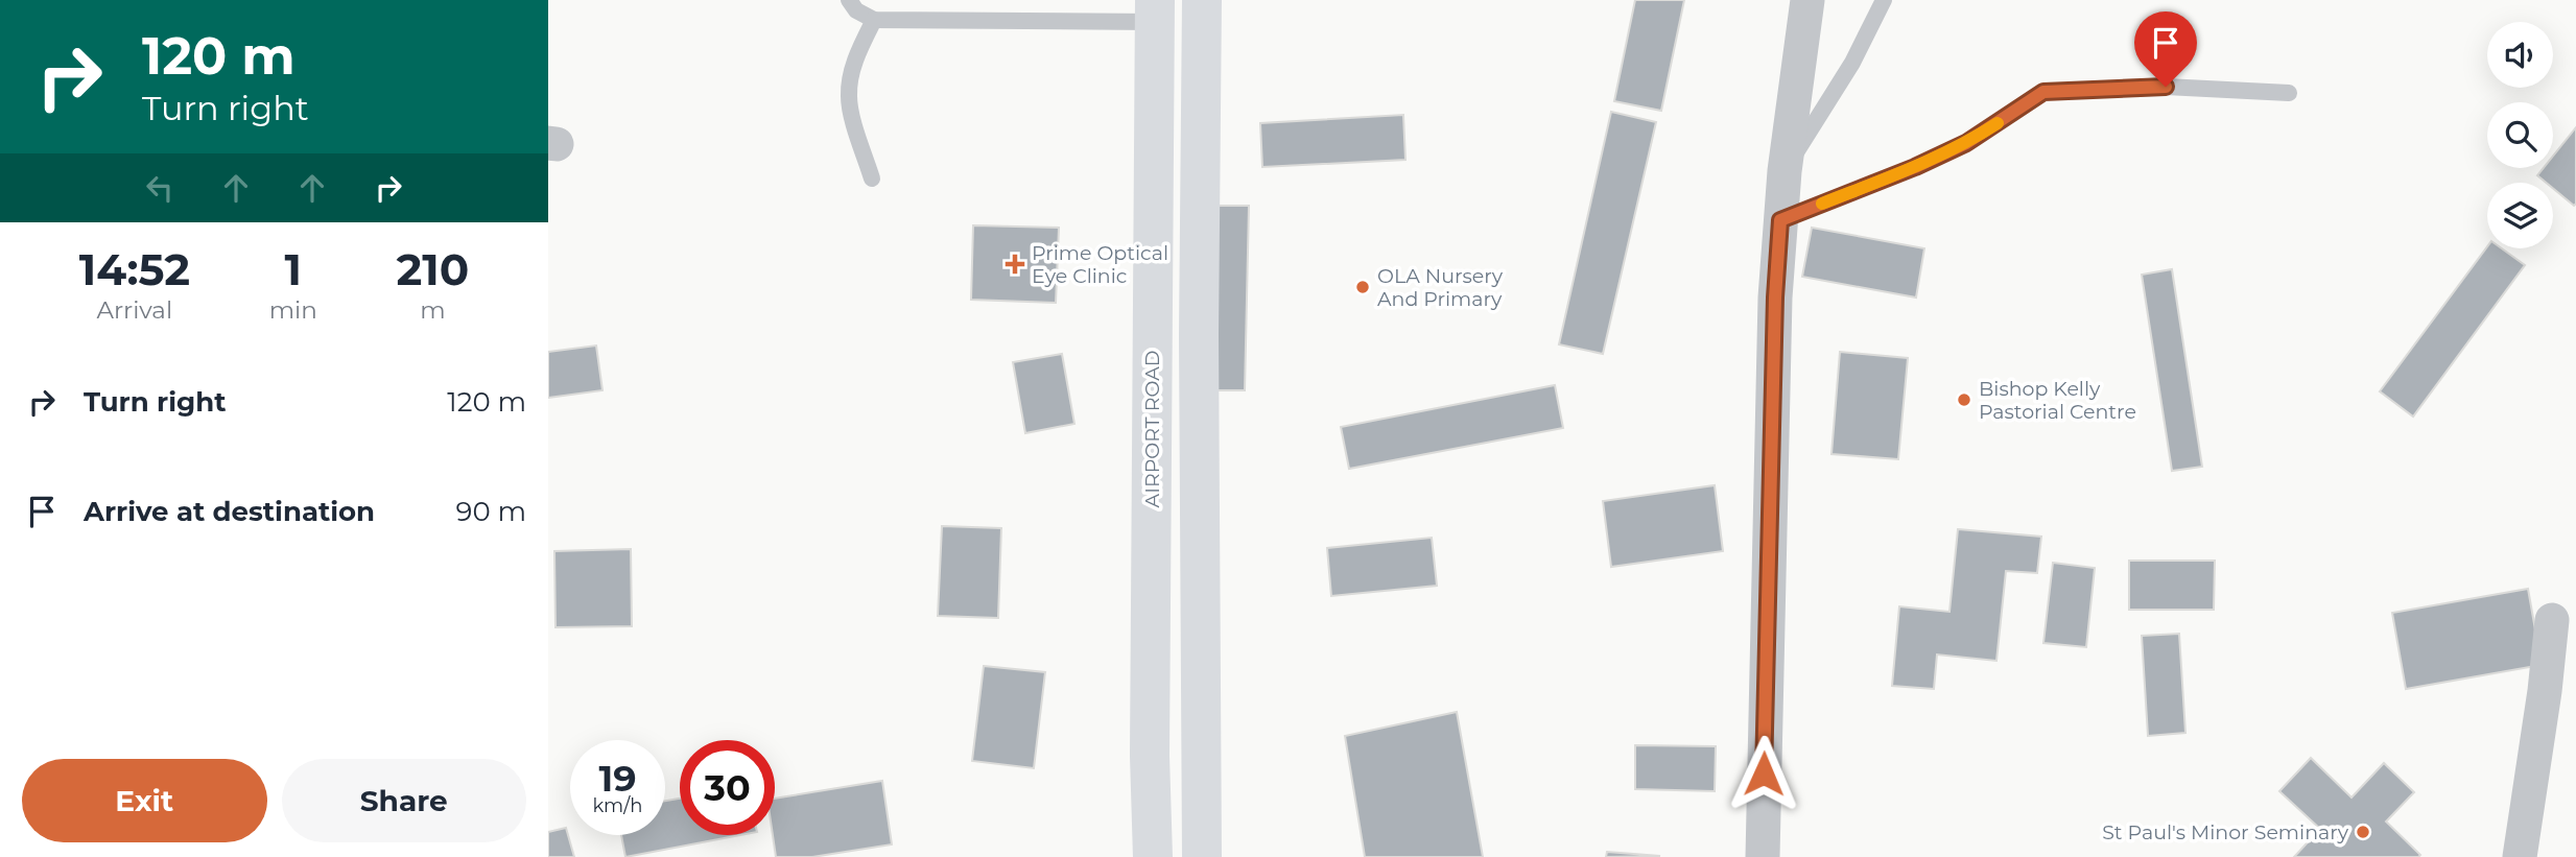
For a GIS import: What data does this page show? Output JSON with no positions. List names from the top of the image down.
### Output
{
  "streets": {
    "main road": ["AIRPORT ROAD"]
  },
  "places": {
    "health": ["Prime Optical Eye Clinic"],
    "other": ["OLA Nursery And Primary", "Bishop Kelly Pastorial Centre", "St Paul's Minor Seminary"]
  },
  "page": {
    "turn": ["120 m", "Turn right"],
    "eta": [
      "14:52",
      "Arrival",
      "1",
      "min",
      "210",
      "m"
    ],
    "list": [
      {
        "name": "Turn right",
        "value": "120 m"
      },
      {
        "name": "Arrive at destination",
        "value": "90 m"
      }
    ],
    "speed": "19 km/h",
    "limit": "30",
    "buttons": ["Exit", "Share"]
  }
}
